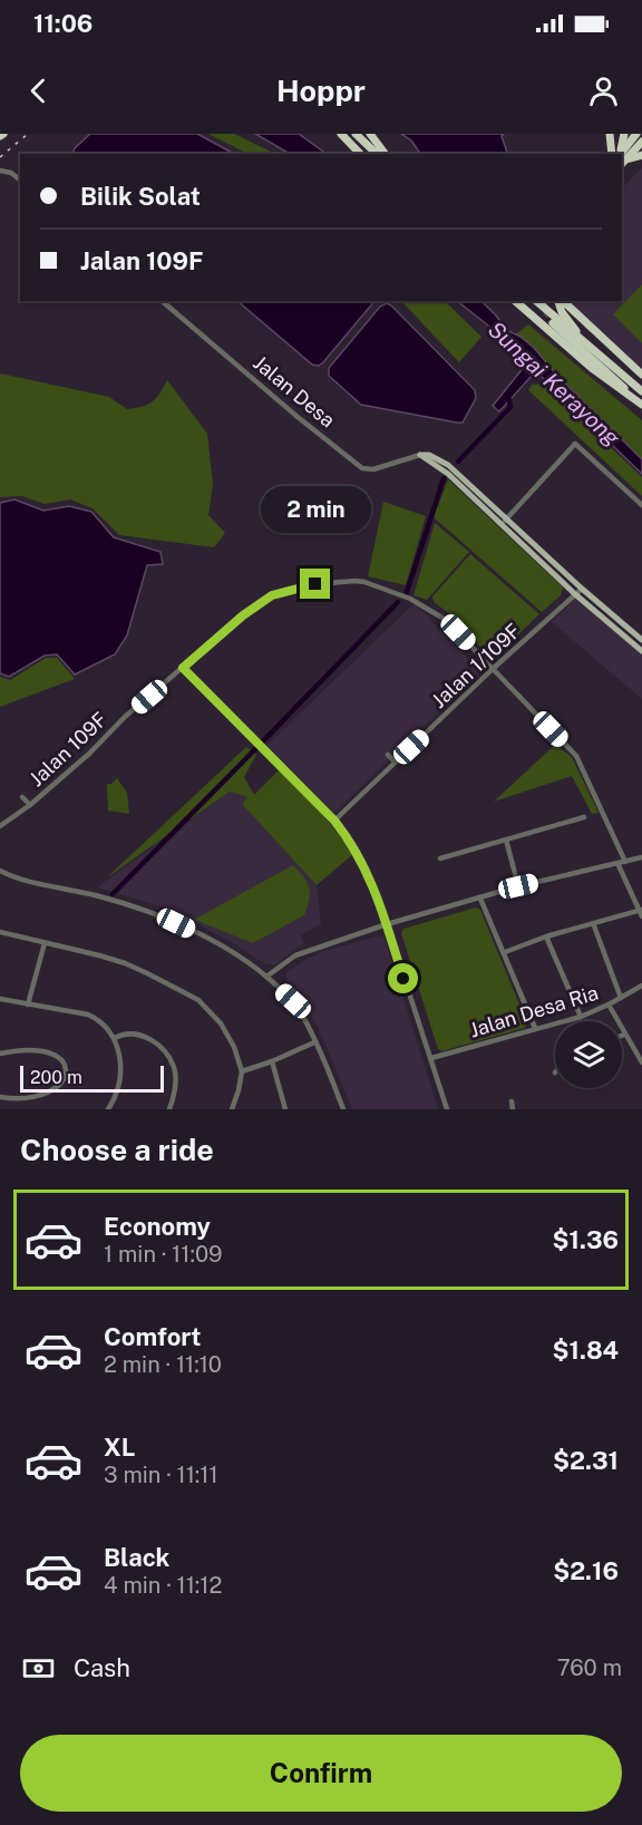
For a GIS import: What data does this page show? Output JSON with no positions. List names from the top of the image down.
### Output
{
  "streets": {
    "main road": ["Jalan Desa"],
    "street": ["Jalan 1/109F", "Jalan 109F", "Jalan Desa Ria"]
  },
  "crossings": [
    ["Jalan Desa", "Jalan 1/109F"],
    ["Jalan 1/109F", "Jalan 109F"]
  ],
  "water": ["Sungai Kerayong"],
  "scale_bar": "200 m",
  "page": {
    "status": "11:06",
    "header": "Hoppr",
    "banner": ["Bilik Solat", "Jalan 109F"],
    "bubble": "2 min",
    "scale": "200 m",
    "heading": "Choose a ride",
    "list": [
      {
        "name": "Economy",
        "note": "1 min · 11:09",
        "value": "$1.36"
      },
      {
        "name": "Comfort",
        "note": "2 min · 11:10",
        "value": "$1.84"
      },
      {
        "name": "XL",
        "note": "3 min · 11:11",
        "value": "$2.31"
      },
      {
        "name": "Black",
        "note": "4 min · 11:12",
        "value": "$2.16"
      }
    ],
    "pay": ["Cash", "760 m"],
    "buttons": "Confirm"
  }
}
